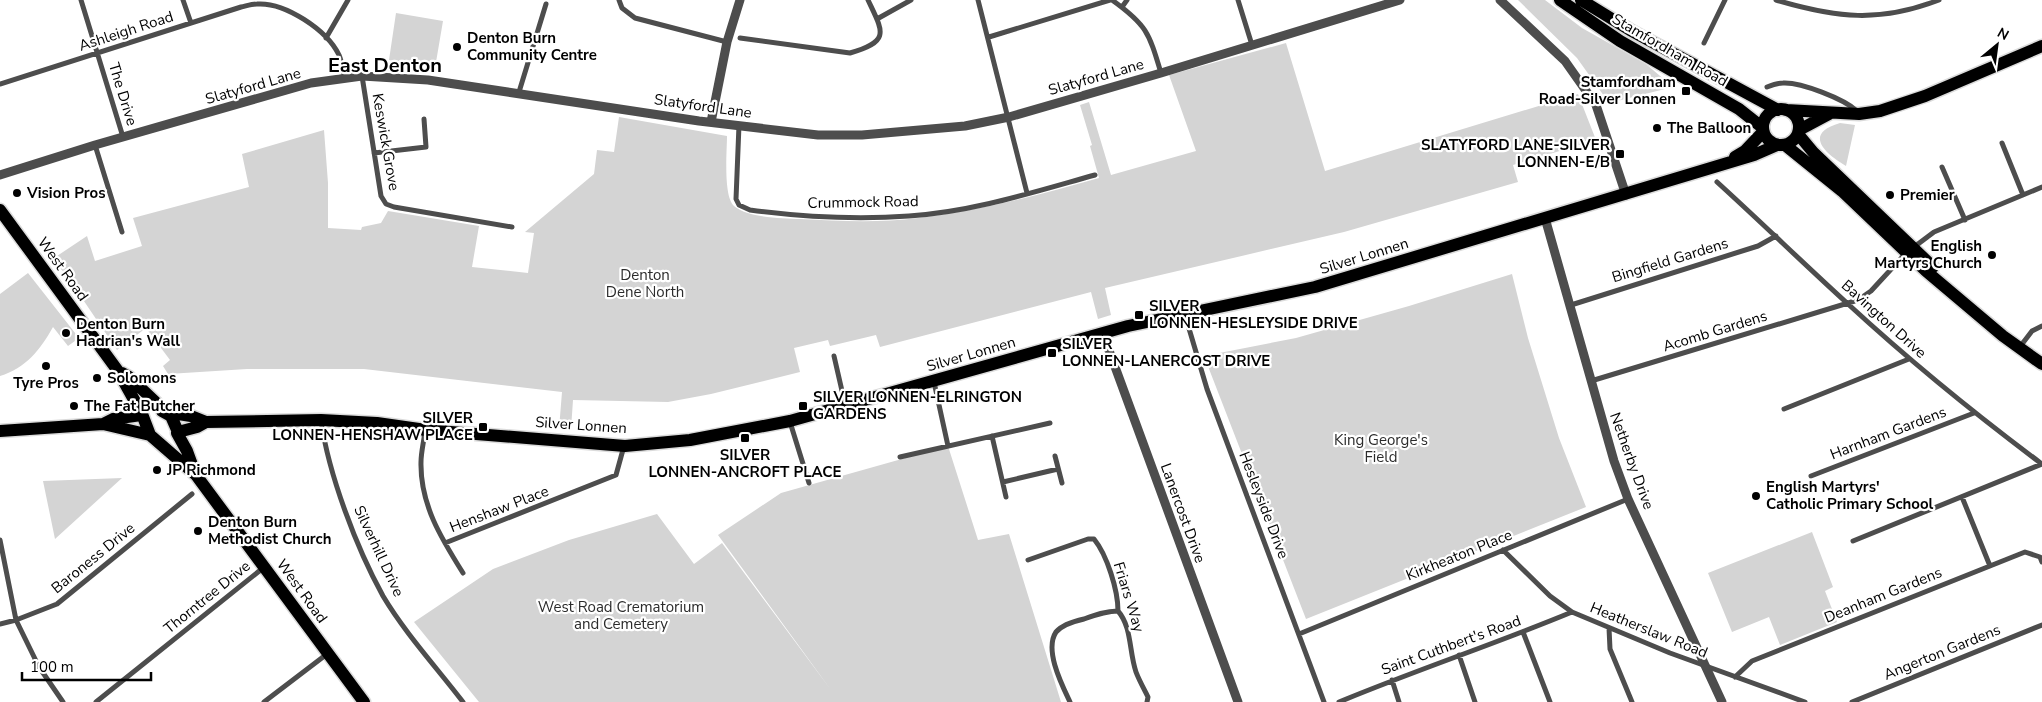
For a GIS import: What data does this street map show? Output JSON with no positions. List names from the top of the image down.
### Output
{
  "streets": {
    "main road": ["Stamfordham Road", "Silver Lonnen", "West Road"],
    "street": [
      "Ashleigh Road",
      "Slatyford Lane",
      "The Drive",
      "Keswick Grove",
      "Crummock Road",
      "Bingfield Gardens",
      "Bavington Drive",
      "Acomb Gardens",
      "Harnham Gardens",
      "Netherby Drive",
      "Hesleyside Drive",
      "Henshaw Place",
      "Lanercost Drive",
      "Silverhill Drive",
      "Kirkheaton Place",
      "Baroness Drive",
      "Deanham Gardens",
      "Thorntree Drive",
      "Friars Way",
      "Heatherslaw Road",
      "Saint Cuthbert's Road",
      "Angerton Gardens"
    ]
  },
  "crossings": [
    ["Ashleigh Road", "Slatyford Lane"],
    ["Ashleigh Road", "The Drive"],
    ["Stamfordham Road", "Silver Lonnen"],
    ["Slatyford Lane", "The Drive"],
    ["Slatyford Lane", "Keswick Grove"],
    ["Slatyford Lane", "Crummock Road"],
    ["Silver Lonnen", "West Road"],
    ["Silver Lonnen", "Netherby Drive"],
    ["Silver Lonnen", "Hesleyside Drive"],
    ["Silver Lonnen", "Henshaw Place"],
    ["Silver Lonnen", "Lanercost Drive"],
    ["Silver Lonnen", "Silverhill Drive"],
    ["Bingfield Gardens", "Bavington Drive"],
    ["Bingfield Gardens", "Netherby Drive"],
    ["West Road", "Thorntree Drive"],
    ["Bavington Drive", "Acomb Gardens"],
    ["Bavington Drive", "Harnham Gardens"],
    ["Acomb Gardens", "Netherby Drive"],
    ["Netherby Drive", "Kirkheaton Place"],
    ["Netherby Drive", "Heatherslaw Road"],
    ["Hesleyside Drive", "Kirkheaton Place"],
    ["Kirkheaton Place", "Heatherslaw Road"],
    ["Deanham Gardens", "Heatherslaw Road"],
    ["Heatherslaw Road", "Saint Cuthbert's Road"]
  ],
  "districts": ["East Denton"],
  "parks": ["Denton Dene North", "King George's Field", "West Road Crematorium and Cemetery"],
  "places": {
    "other": [
      "Denton Burn Community Centre",
      "The Balloon",
      "Vision Pros",
      "Premier",
      "English Martyrs Church",
      "Denton Burn Hadrian's Wall",
      "Tyre Pros",
      "Solomons",
      "The Fat Butcher",
      "JP Richmond",
      "English Martyrs' Catholic Primary School",
      "Denton Burn Methodist Church"
    ],
    "transit": [
      "Stamfordham Road-Silver Lonnen",
      "SLATYFORD LANE-SILVER LONNEN-E/B",
      "SILVER LONNEN-HESLEYSIDE DRIVE",
      "SILVER LONNEN-LANERCOST DRIVE",
      "SILVER LONNEN-ELRINGTON GARDENS",
      "SILVER LONNEN-HENSHAW PLACE",
      "SILVER LONNEN-ANCROFT PLACE"
    ]
  },
  "scale_bar": "100 m",
  "north": "top right"
}
